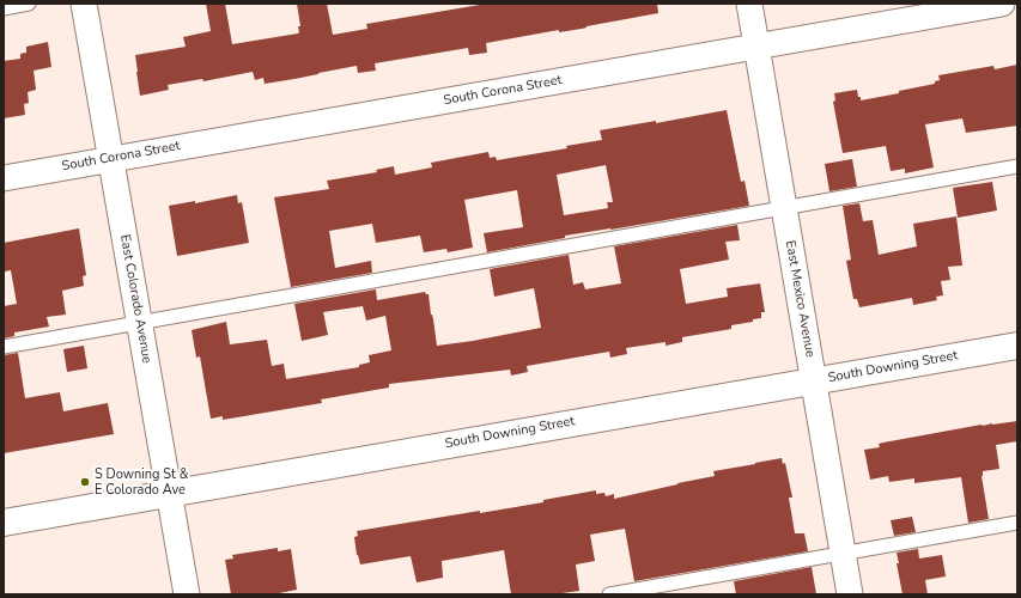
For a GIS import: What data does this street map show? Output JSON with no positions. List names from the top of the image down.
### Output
{
  "streets": {
    "main road": ["South Downing Street"],
    "street": ["South Corona Street", "East Colorado Avenue", "East Mexico Avenue"]
  },
  "crossings": [
    ["South Corona Street", "East Colorado Avenue"],
    ["South Corona Street", "East Mexico Avenue"],
    ["East Colorado Avenue", "South Downing Street"],
    ["East Mexico Avenue", "South Downing Street"]
  ],
  "places": ["S Downing St & E Colorado Ave"]
}
